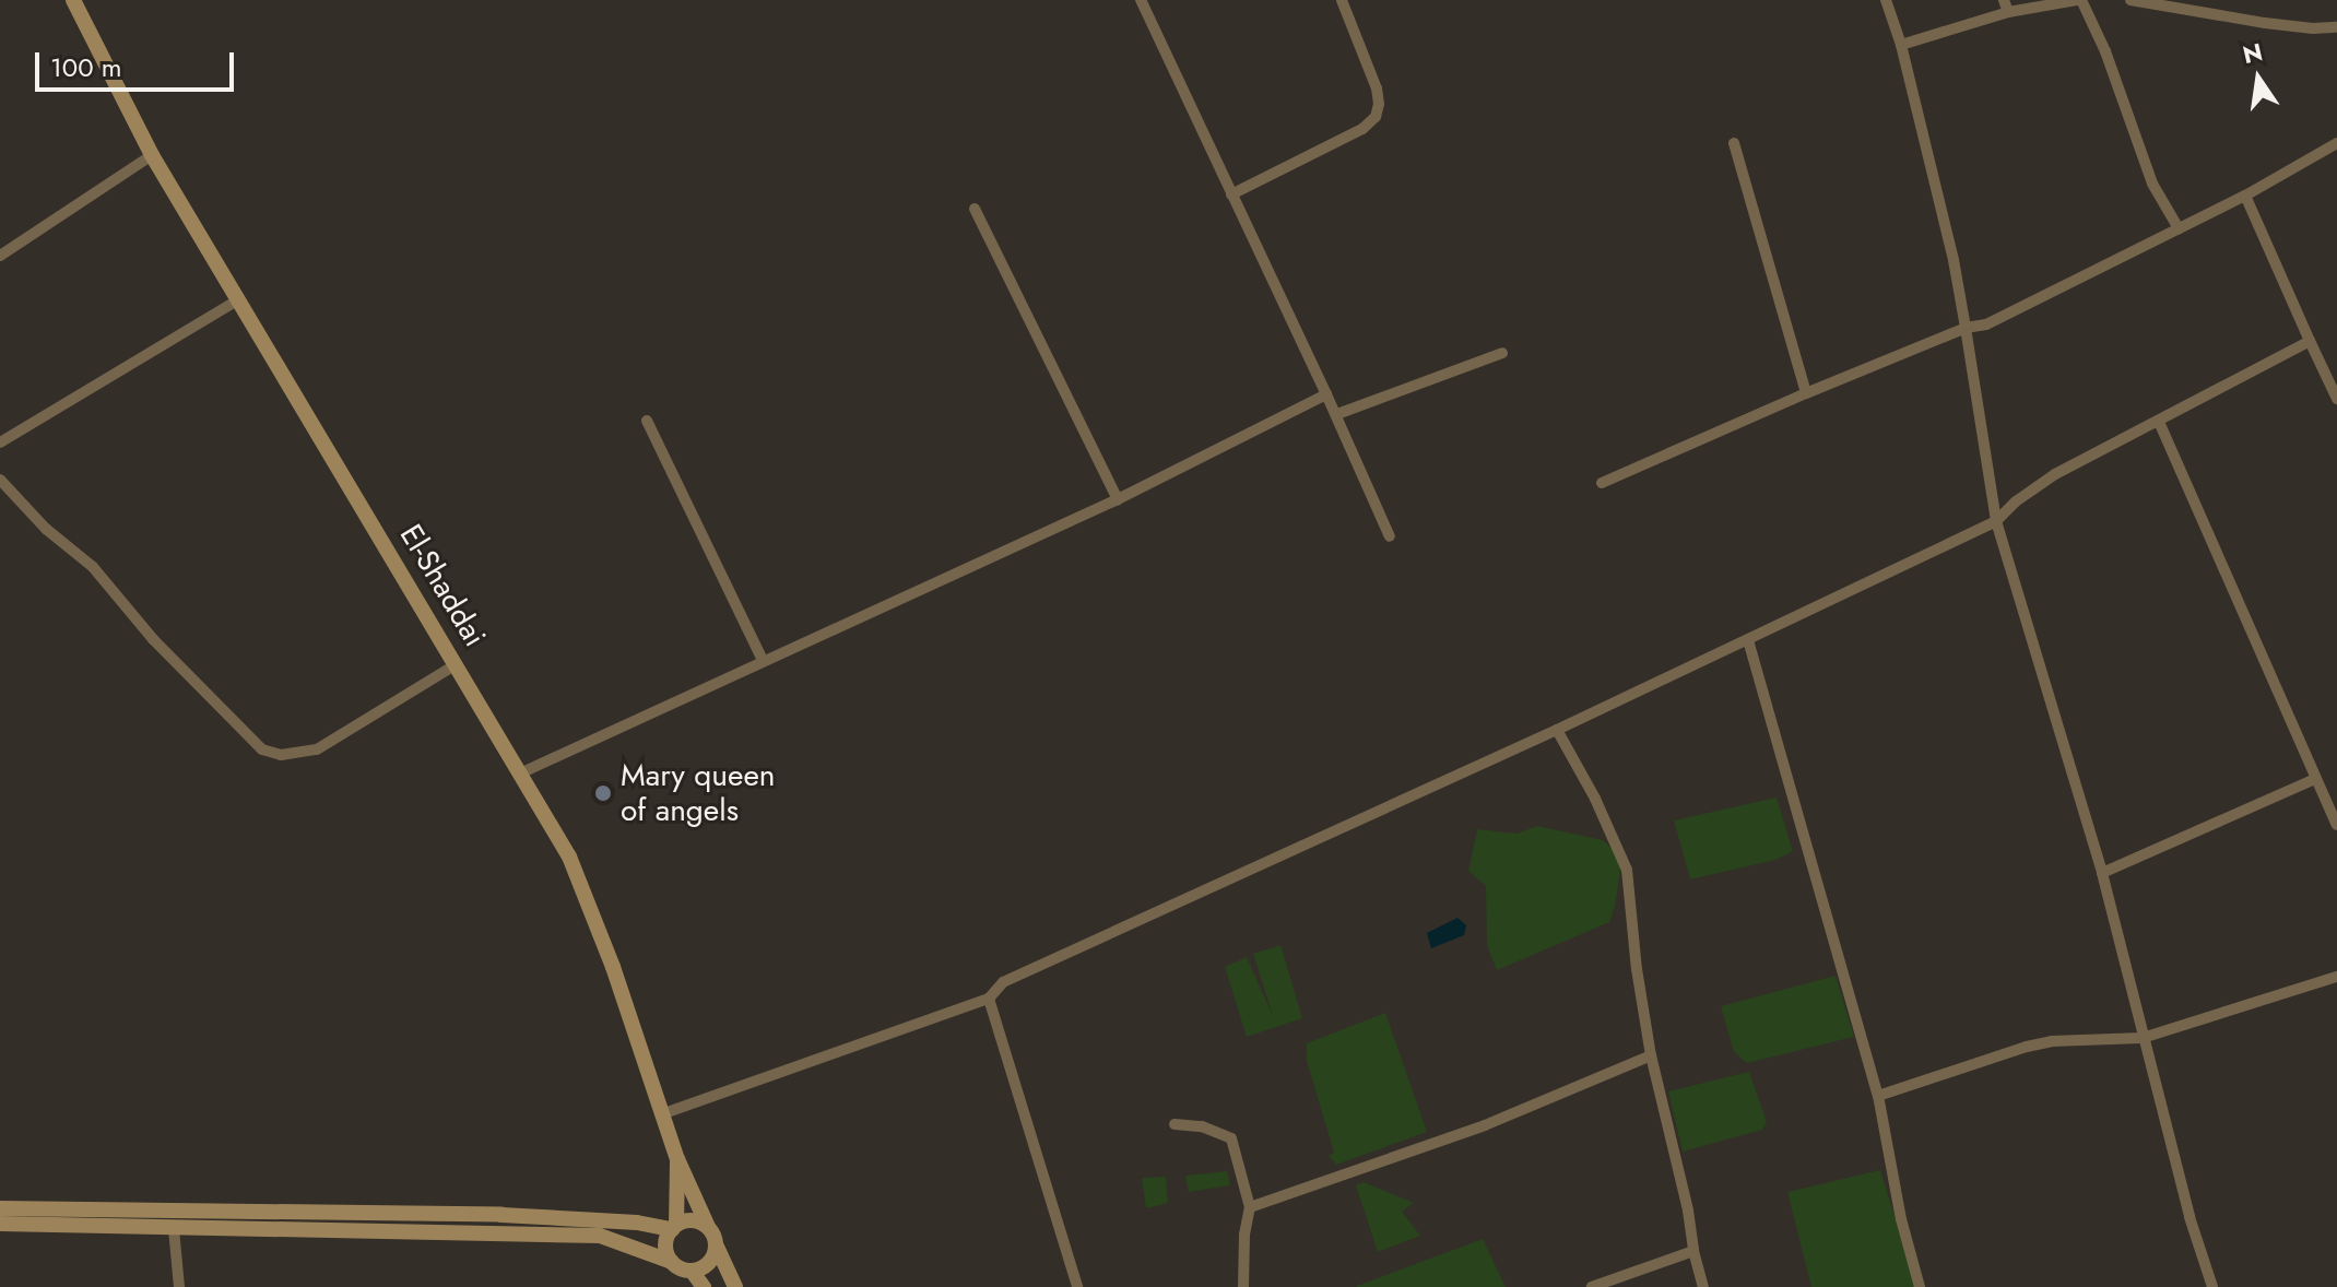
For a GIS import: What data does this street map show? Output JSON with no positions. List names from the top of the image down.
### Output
{
  "streets": {
    "street": ["El-Shaddai"]
  },
  "places": ["Mary queen of angels"],
  "scale_bar": "100 m",
  "north": "top"
}
